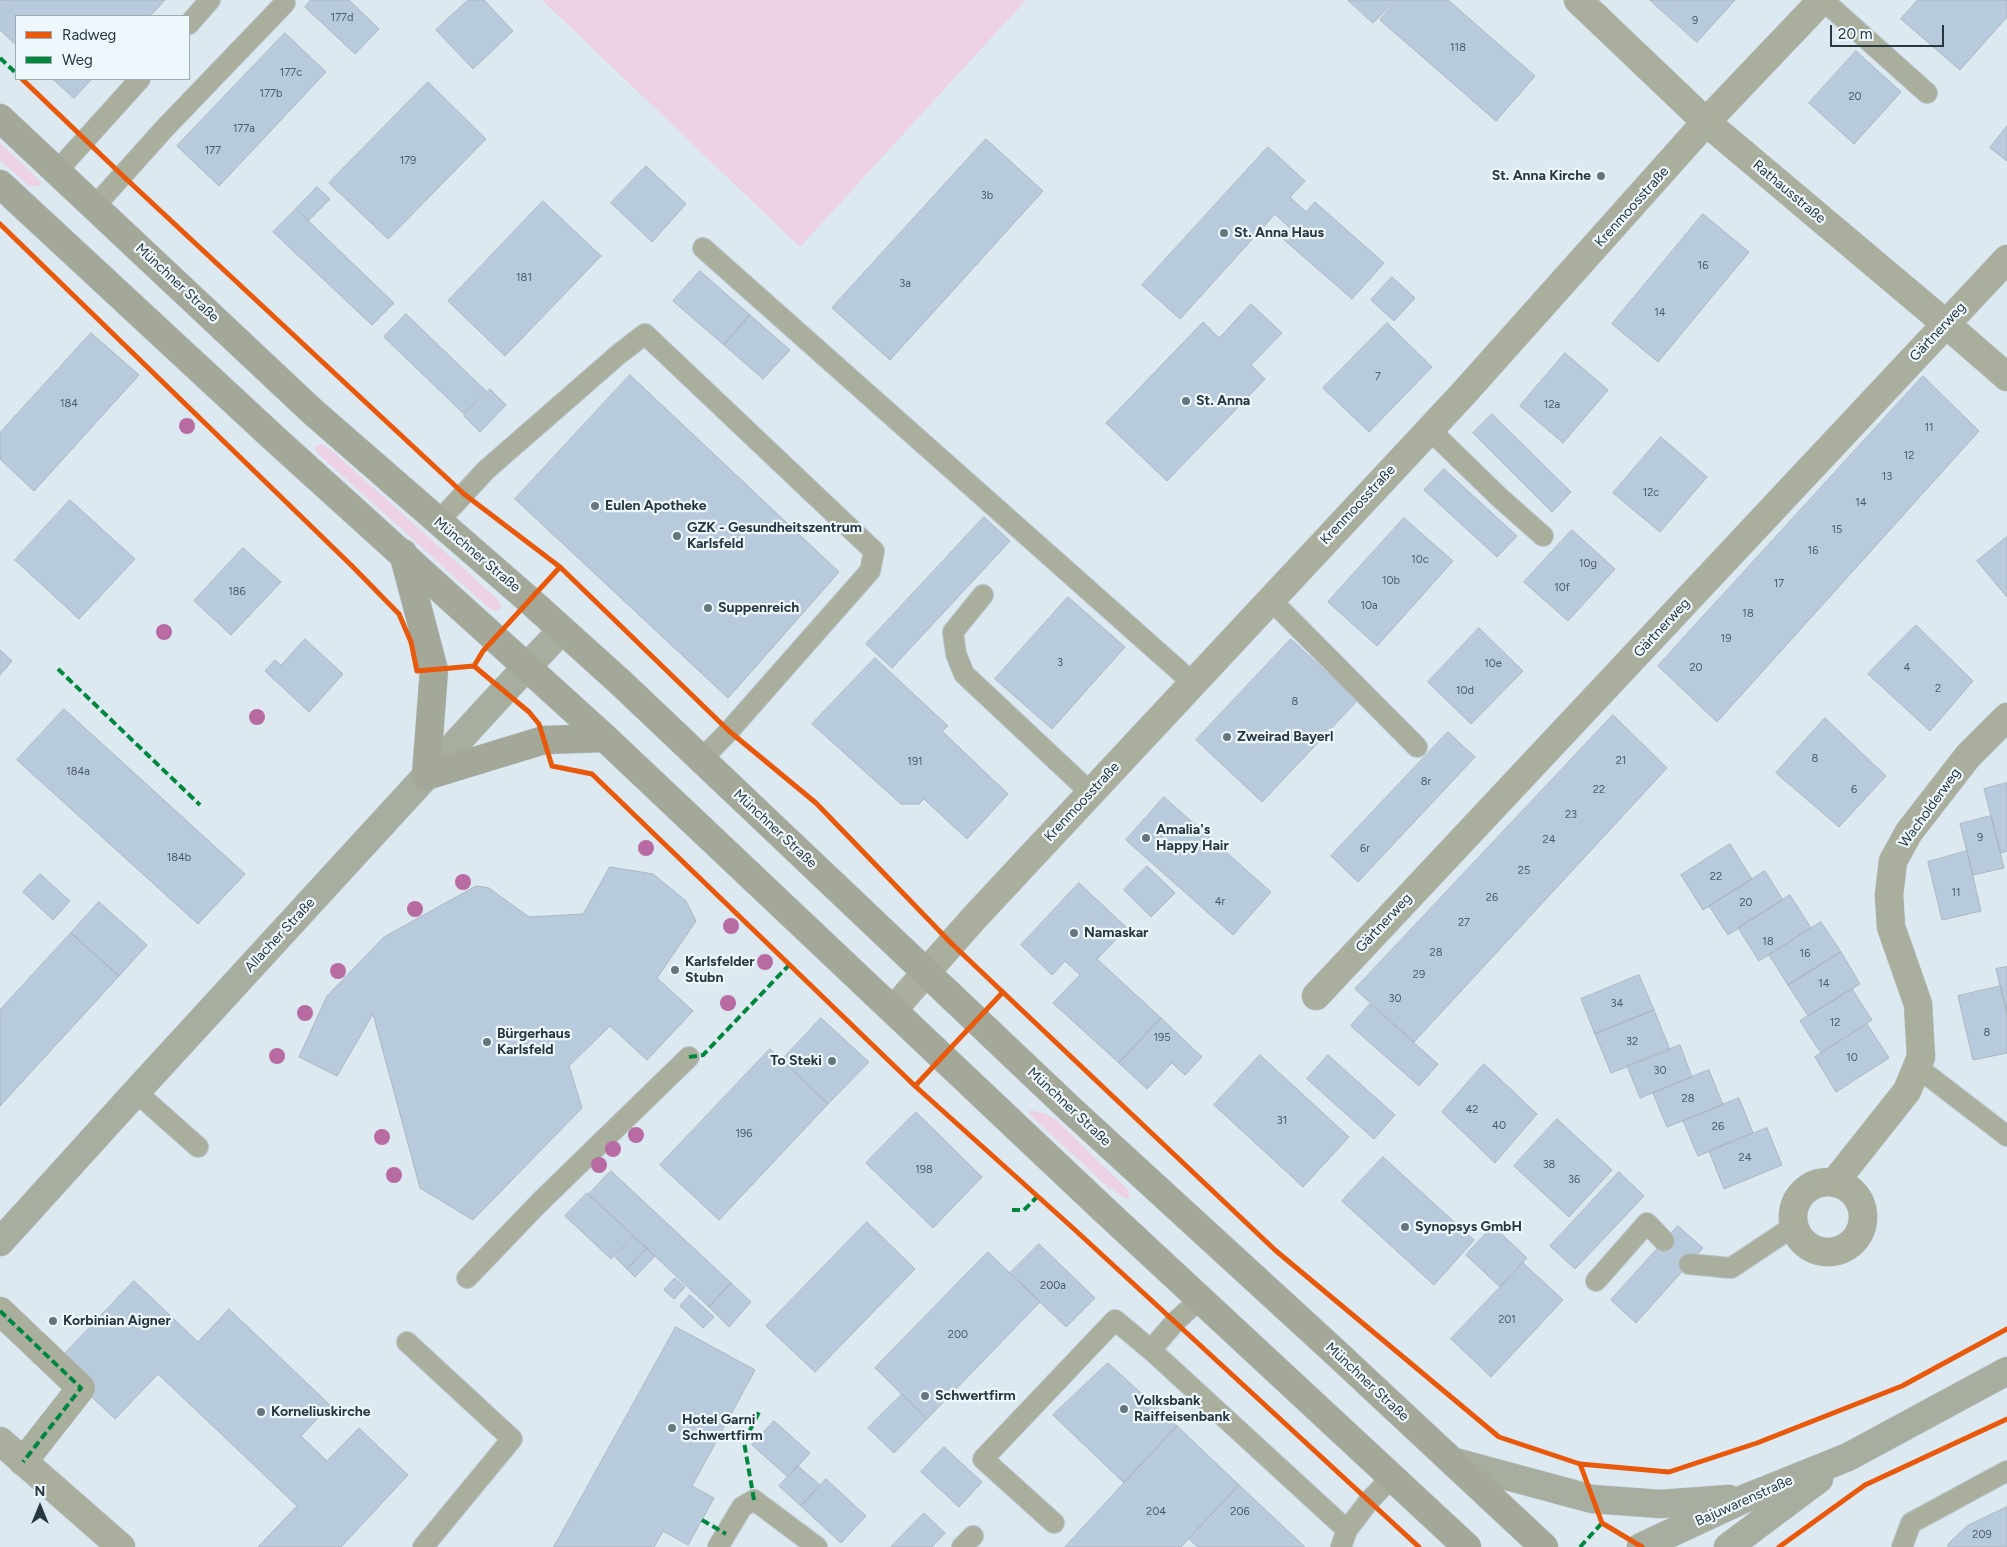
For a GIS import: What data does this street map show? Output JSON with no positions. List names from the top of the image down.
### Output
{
  "streets": {
    "main road": ["Münchner Straße", "Allacher Straße", "Bajuwarenstraße"],
    "street": [
      "Rathausstraße",
      "Krenmoosstraße",
      "Gärtnerweg",
      "Wacholderweg"
    ]
  },
  "crossings": [
    ["Rathausstraße", "Krenmoosstraße"],
    ["Rathausstraße", "Gärtnerweg"],
    ["Krenmoosstraße", "Münchner Straße"],
    ["Münchner Straße", "Allacher Straße"]
  ],
  "places": [
    "St. Anna Kirche",
    "St. Anna Haus",
    "St. Anna",
    "Eulen Apotheke",
    "GZK - Gesundheitszentrum Karlsfeld",
    "Suppenreich",
    "Zweirad Bayerl",
    "Amalia's Happy Hair",
    "Namaskar",
    "Karlsfelder Stubn",
    "Bürgerhaus Karlsfeld",
    "To Steki",
    "Synopsys GmbH",
    "Korbinian Aigner",
    "Schwertfirm",
    "Volksbank Raiffeisenbank",
    "Korneliuskirche",
    "Hotel Garni Schwertfirm"
  ],
  "house_numbers": [
    "177d",
    "9",
    "118",
    "177c",
    "177b",
    "20",
    "177a",
    "177",
    "179",
    "3b",
    "16",
    "181",
    "3a",
    "14",
    "7",
    "184",
    "12a",
    "11",
    "12",
    "13",
    "12c",
    "14",
    "15",
    "16",
    "10c",
    "10g",
    "10b",
    "17",
    "10f",
    "186",
    "10a",
    "18",
    "19",
    "3",
    "10e",
    "20",
    "4",
    "2",
    "10d",
    "8",
    "8",
    "21",
    "191",
    "184a",
    "8r",
    "22",
    "6",
    "23",
    "9",
    "24",
    "6r",
    "184b",
    "25",
    "22",
    "11",
    "26",
    "4r",
    "20",
    "27",
    "18",
    "28",
    "16",
    "29",
    "14",
    "30",
    "34",
    "12",
    "8",
    "195",
    "32",
    "10",
    "30",
    "28",
    "42",
    "31",
    "40",
    "26",
    "196",
    "24",
    "38",
    "198",
    "36",
    "200a",
    "201",
    "200",
    "204",
    "206",
    "209"
  ],
  "legend": ["Radweg", "Weg"],
  "scale_bar": "20 m",
  "north": "top"
}
